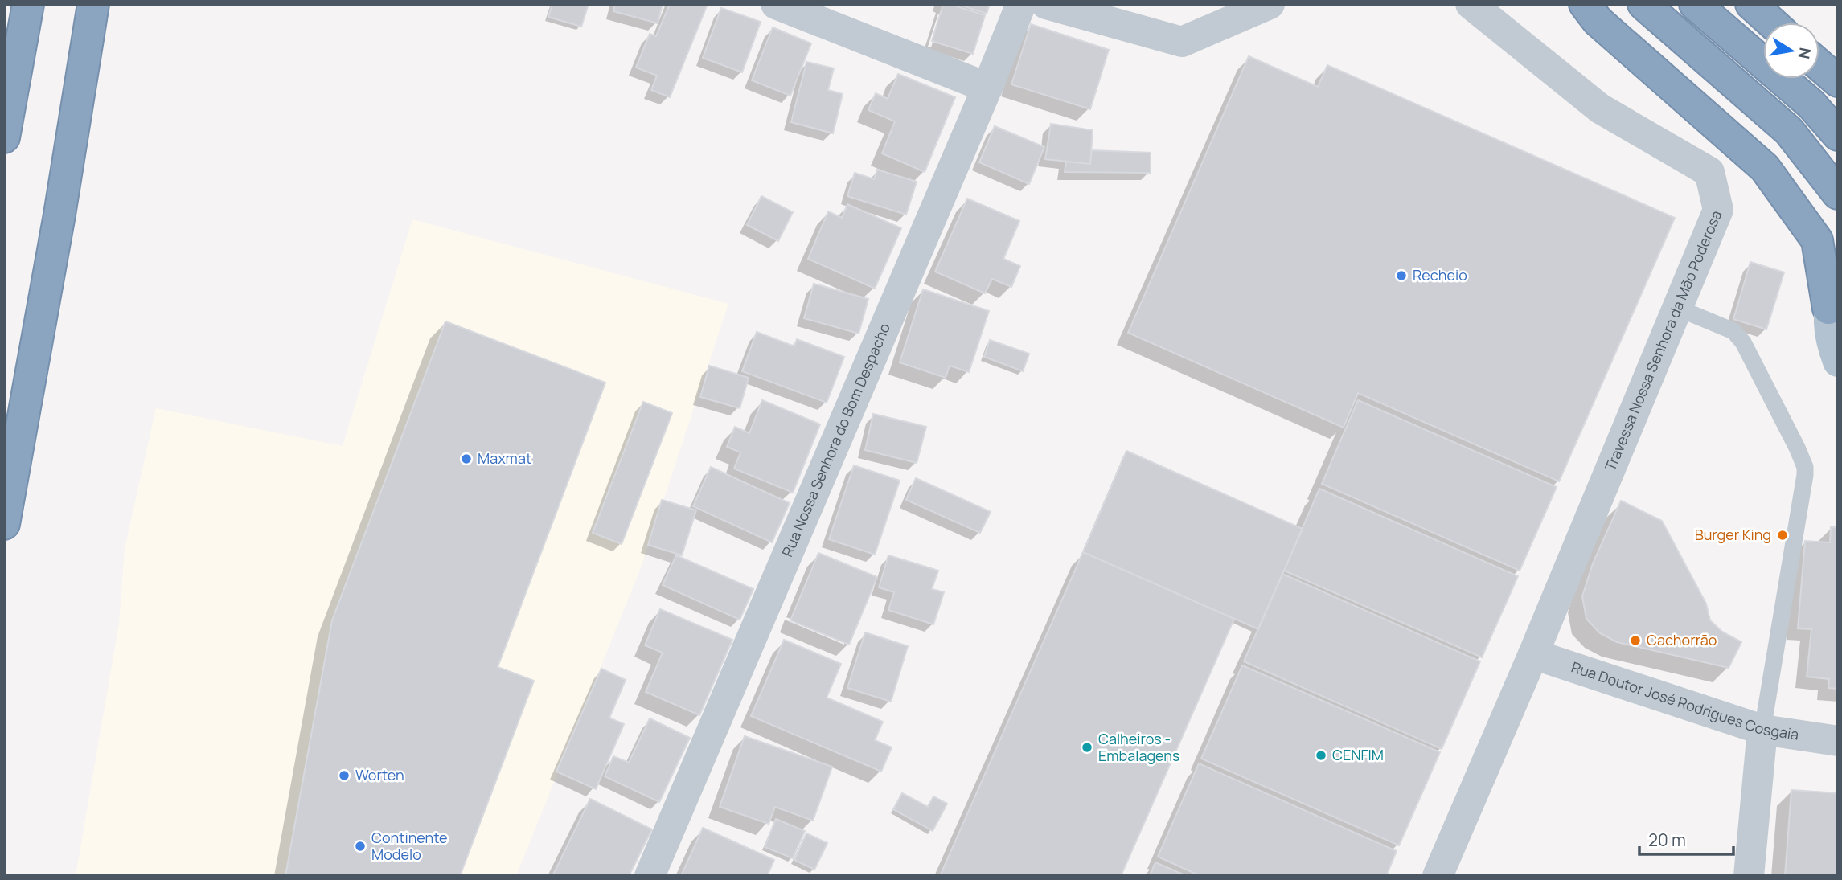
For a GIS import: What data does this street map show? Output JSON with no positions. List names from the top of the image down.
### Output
{
  "streets": {
    "street": ["Travessa Nossa Senhora da Mão Poderosa", "Rua Nossa Senhora do Bom Despacho", "Rua Doutor José Rodrigues Cosgaia"]
  },
  "crossings": [
    ["Travessa Nossa Senhora da Mão Poderosa", "Rua Doutor José Rodrigues Cosgaia"]
  ],
  "places": [
    "Recheio",
    "Maxmat",
    "Burger King",
    "Cachorrão",
    "Calheiros - Embalagens",
    "CENFIM",
    "Worten",
    "Continente Modelo"
  ],
  "scale_bar": "20 m",
  "north": "right"
}
